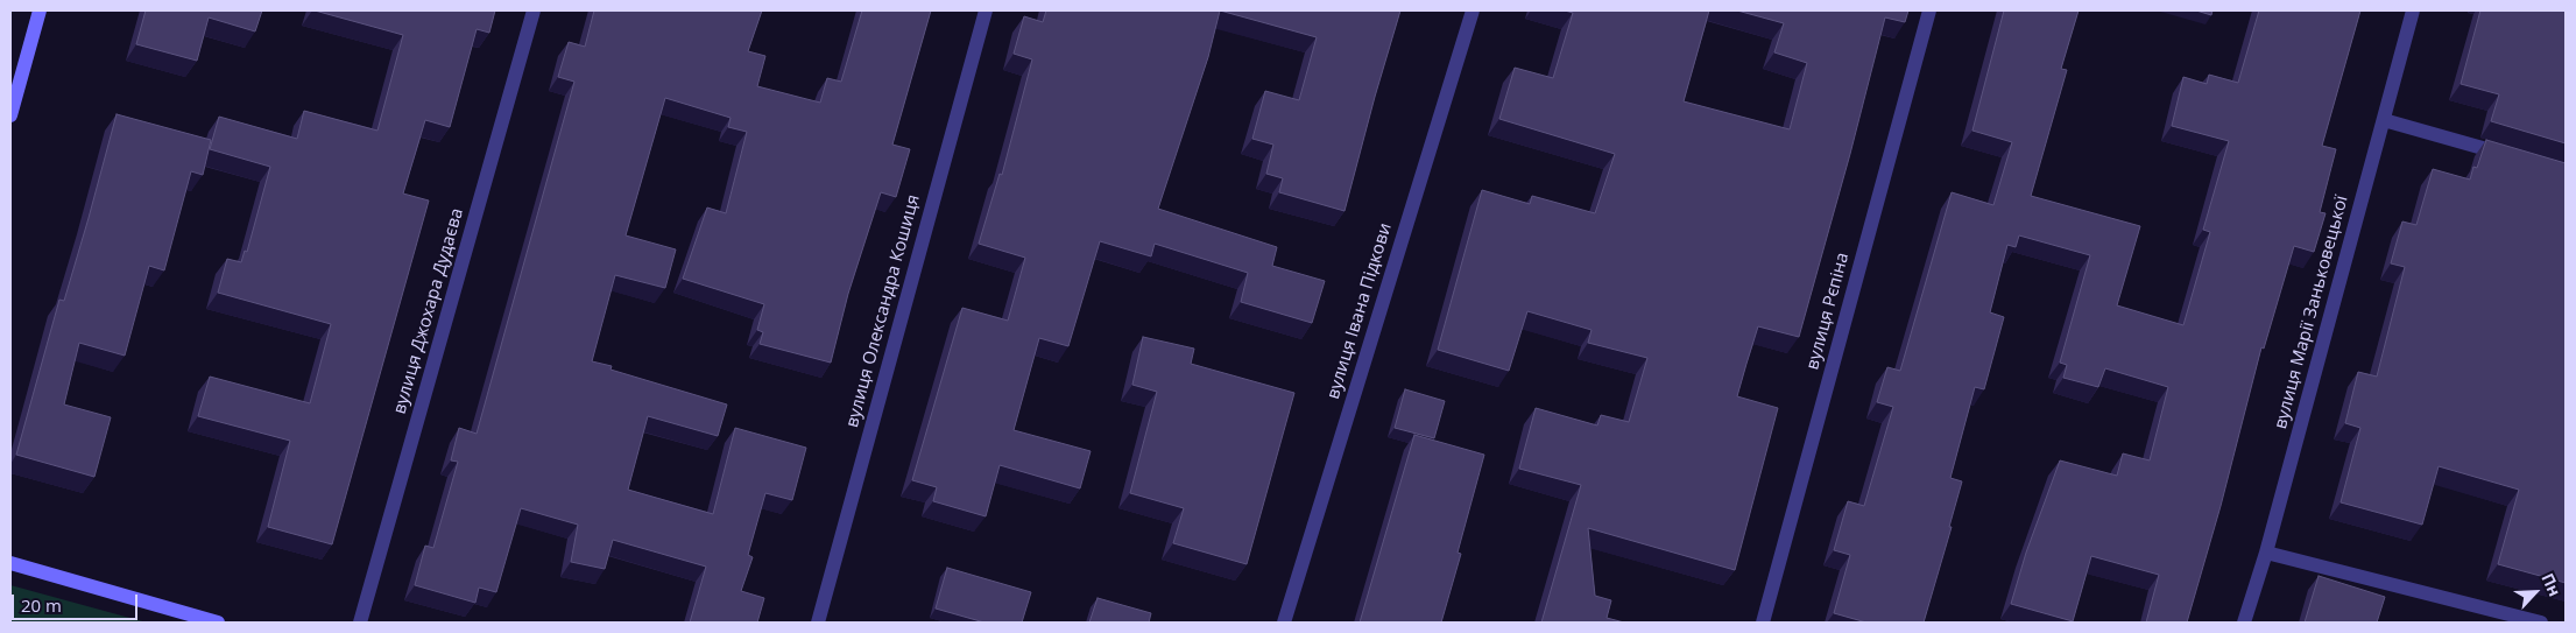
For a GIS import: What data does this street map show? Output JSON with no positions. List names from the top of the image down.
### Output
{
  "streets": {
    "street": [
      "вулиця Джохара Дудаєва",
      "вулиця Олександра Кошиця",
      "вулиця Івана Підкови",
      "вулиця Рєпіна",
      "вулиця Марії Заньковецької"
    ]
  },
  "scale_bar": "20 m",
  "north": "top right"
}
